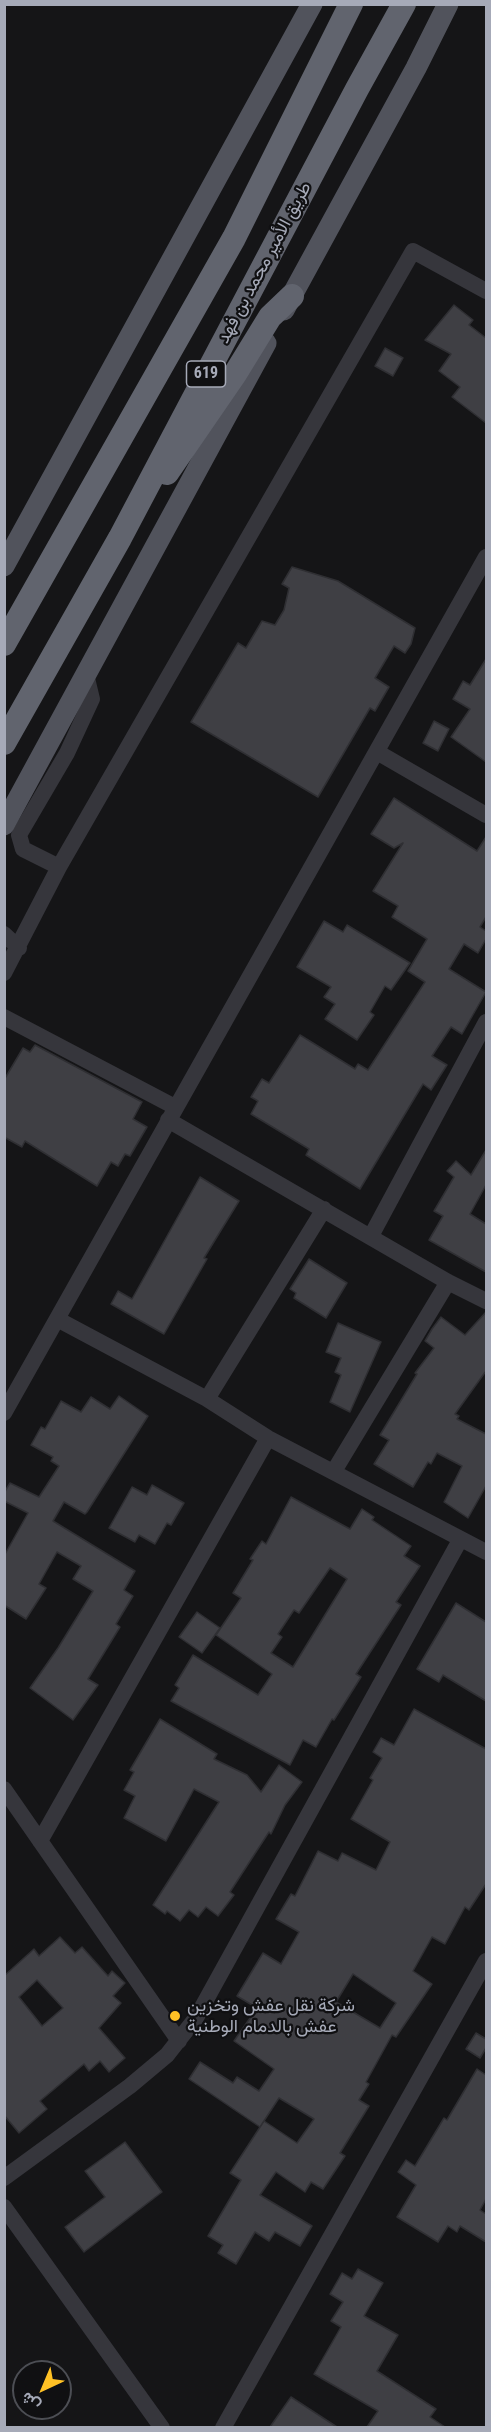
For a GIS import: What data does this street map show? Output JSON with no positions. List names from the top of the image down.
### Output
{
  "streets": {
    "highway": ["طريق الأمير محمد بن فهد", "619"]
  },
  "places": ["شركة نقل عفش وتخزين عفش بالدمام الوطنية"],
  "north": "bottom left"
}
